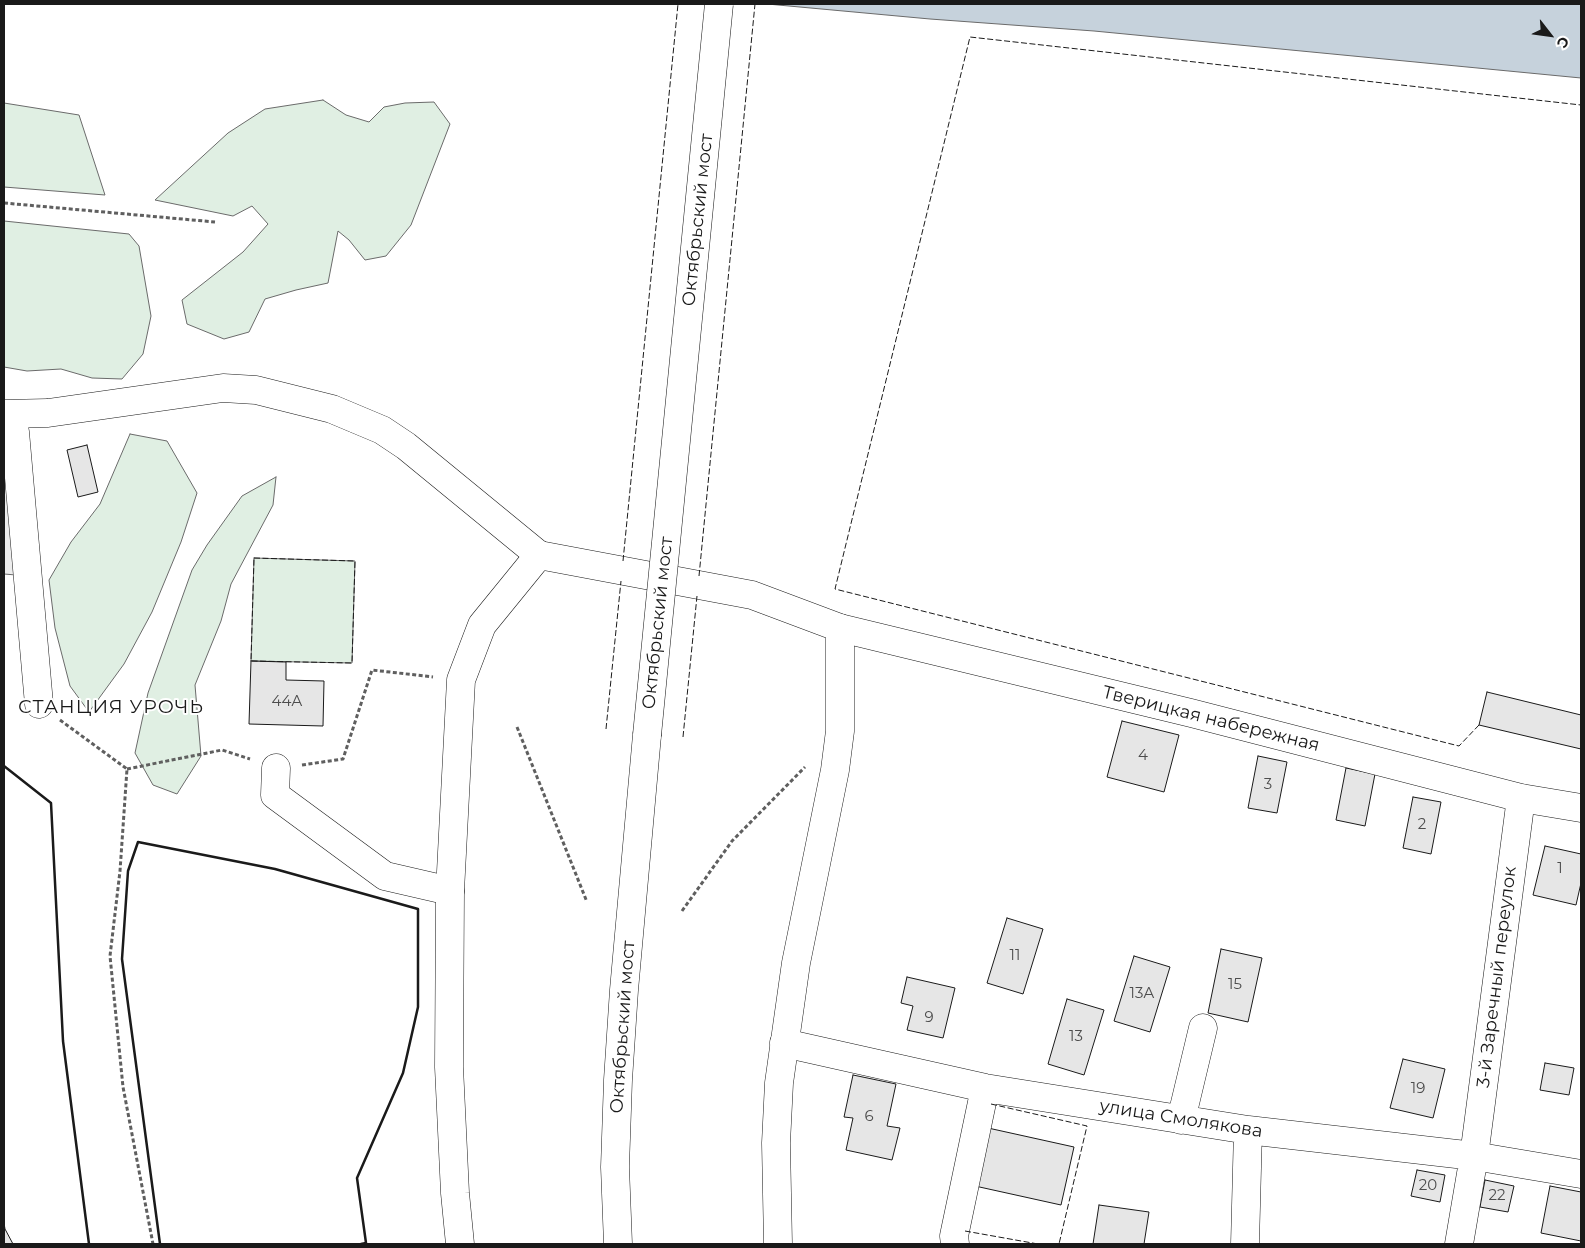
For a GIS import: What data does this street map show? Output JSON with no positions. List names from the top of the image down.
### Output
{
  "streets": {
    "street": [
      "Октябрьский мост",
      "Тверицкая набережная",
      "3-й Заречный переулок",
      "улица Смолякова"
    ]
  },
  "crossings": [
    ["Тверицкая набережная", "3-й Заречный переулок"],
    ["3-й Заречный переулок", "улица Смолякова"]
  ],
  "districts": ["СТАНЦИЯ УРОЧЬ"],
  "house_numbers": [
    "44А",
    "4",
    "3",
    "2",
    "1",
    "11",
    "15",
    "13А",
    "9",
    "13",
    "19",
    "6",
    "20",
    "22"
  ],
  "north": "bottom right"
}
